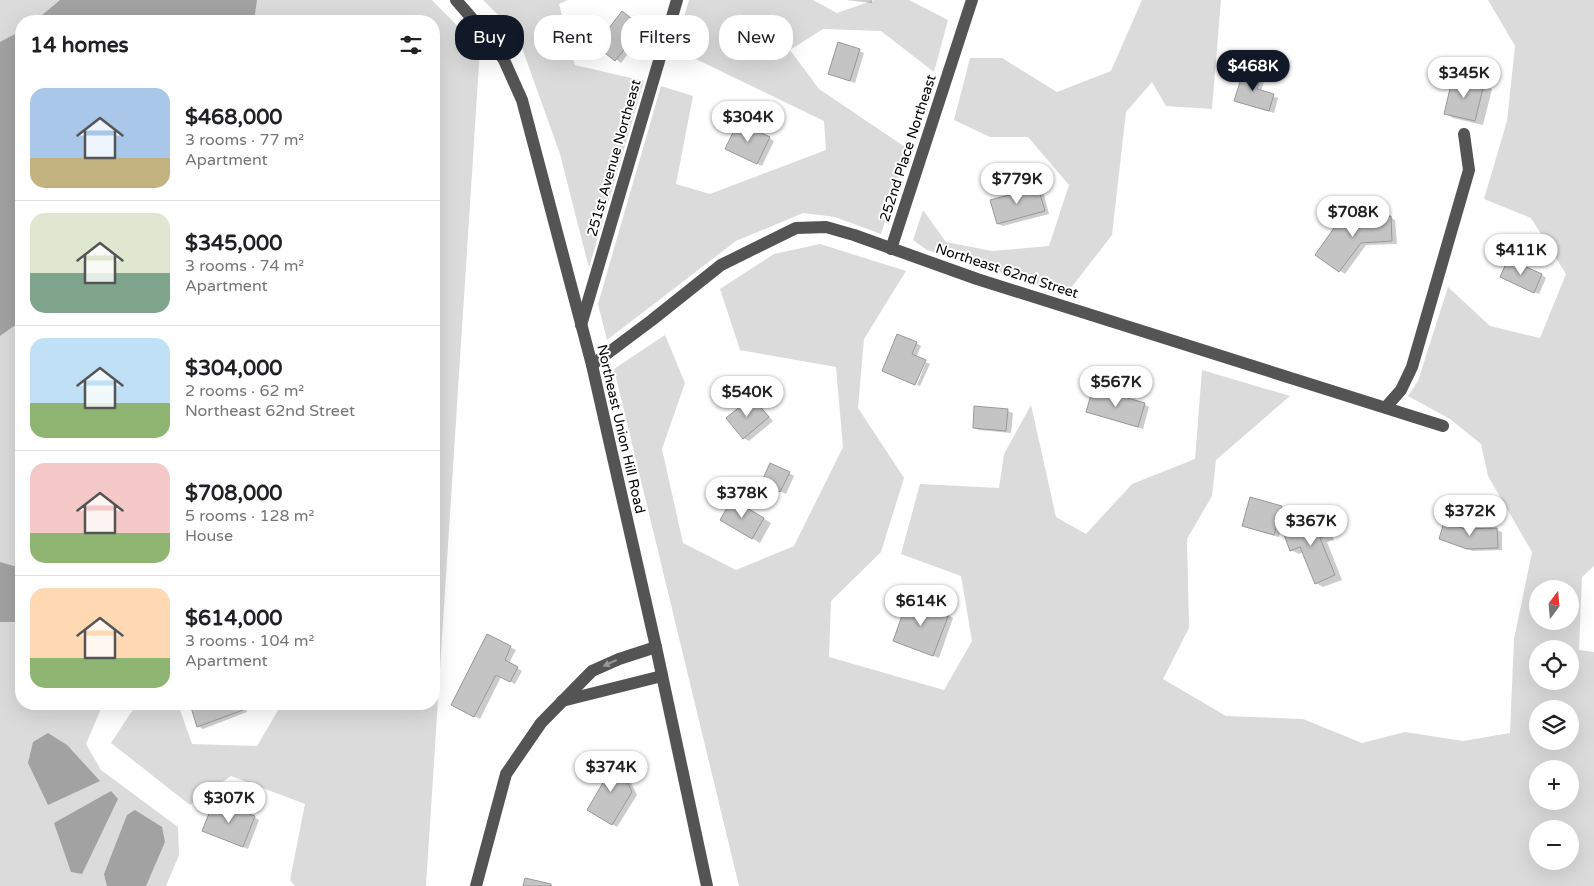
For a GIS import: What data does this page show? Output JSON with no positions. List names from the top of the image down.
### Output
{
  "streets": {
    "street": [
      "252nd Place Northeast",
      "251st Avenue Northeast",
      "Northeast 62nd Street",
      "Northeast Union Hill Road"
    ]
  },
  "crossings": [
    ["252nd Place Northeast", "Northeast 62nd Street"],
    ["251st Avenue Northeast", "Northeast Union Hill Road"],
    ["Northeast 62nd Street", "Northeast Union Hill Road"]
  ],
  "north": "top",
  "page": {
    "chip": [
      "Buy",
      "Rent",
      "Filters",
      "New"
    ],
    "heading": "14 homes",
    "price": [
      "$468K",
      "$345K",
      "$304K",
      "$779K",
      "$708K",
      "$411K",
      "$567K",
      "$540K",
      "$378K",
      "$372K",
      "$367K",
      "$614K",
      "$374K",
      "$307K"
    ],
    "list": [
      {
        "name": "$468,000",
        "note": "3 rooms · 77 m² · Apartment"
      },
      {
        "name": "$345,000",
        "note": "3 rooms · 74 m² · Apartment"
      },
      {
        "name": "$304,000",
        "note": "2 rooms · 62 m² · Northeast 62nd Street"
      },
      {
        "name": "$708,000",
        "note": "5 rooms · 128 m² · House"
      },
      {
        "name": "$614,000",
        "note": "3 rooms · 104 m² · Apartment"
      }
    ],
    "map_buttons": ["+", "−"]
  }
}
